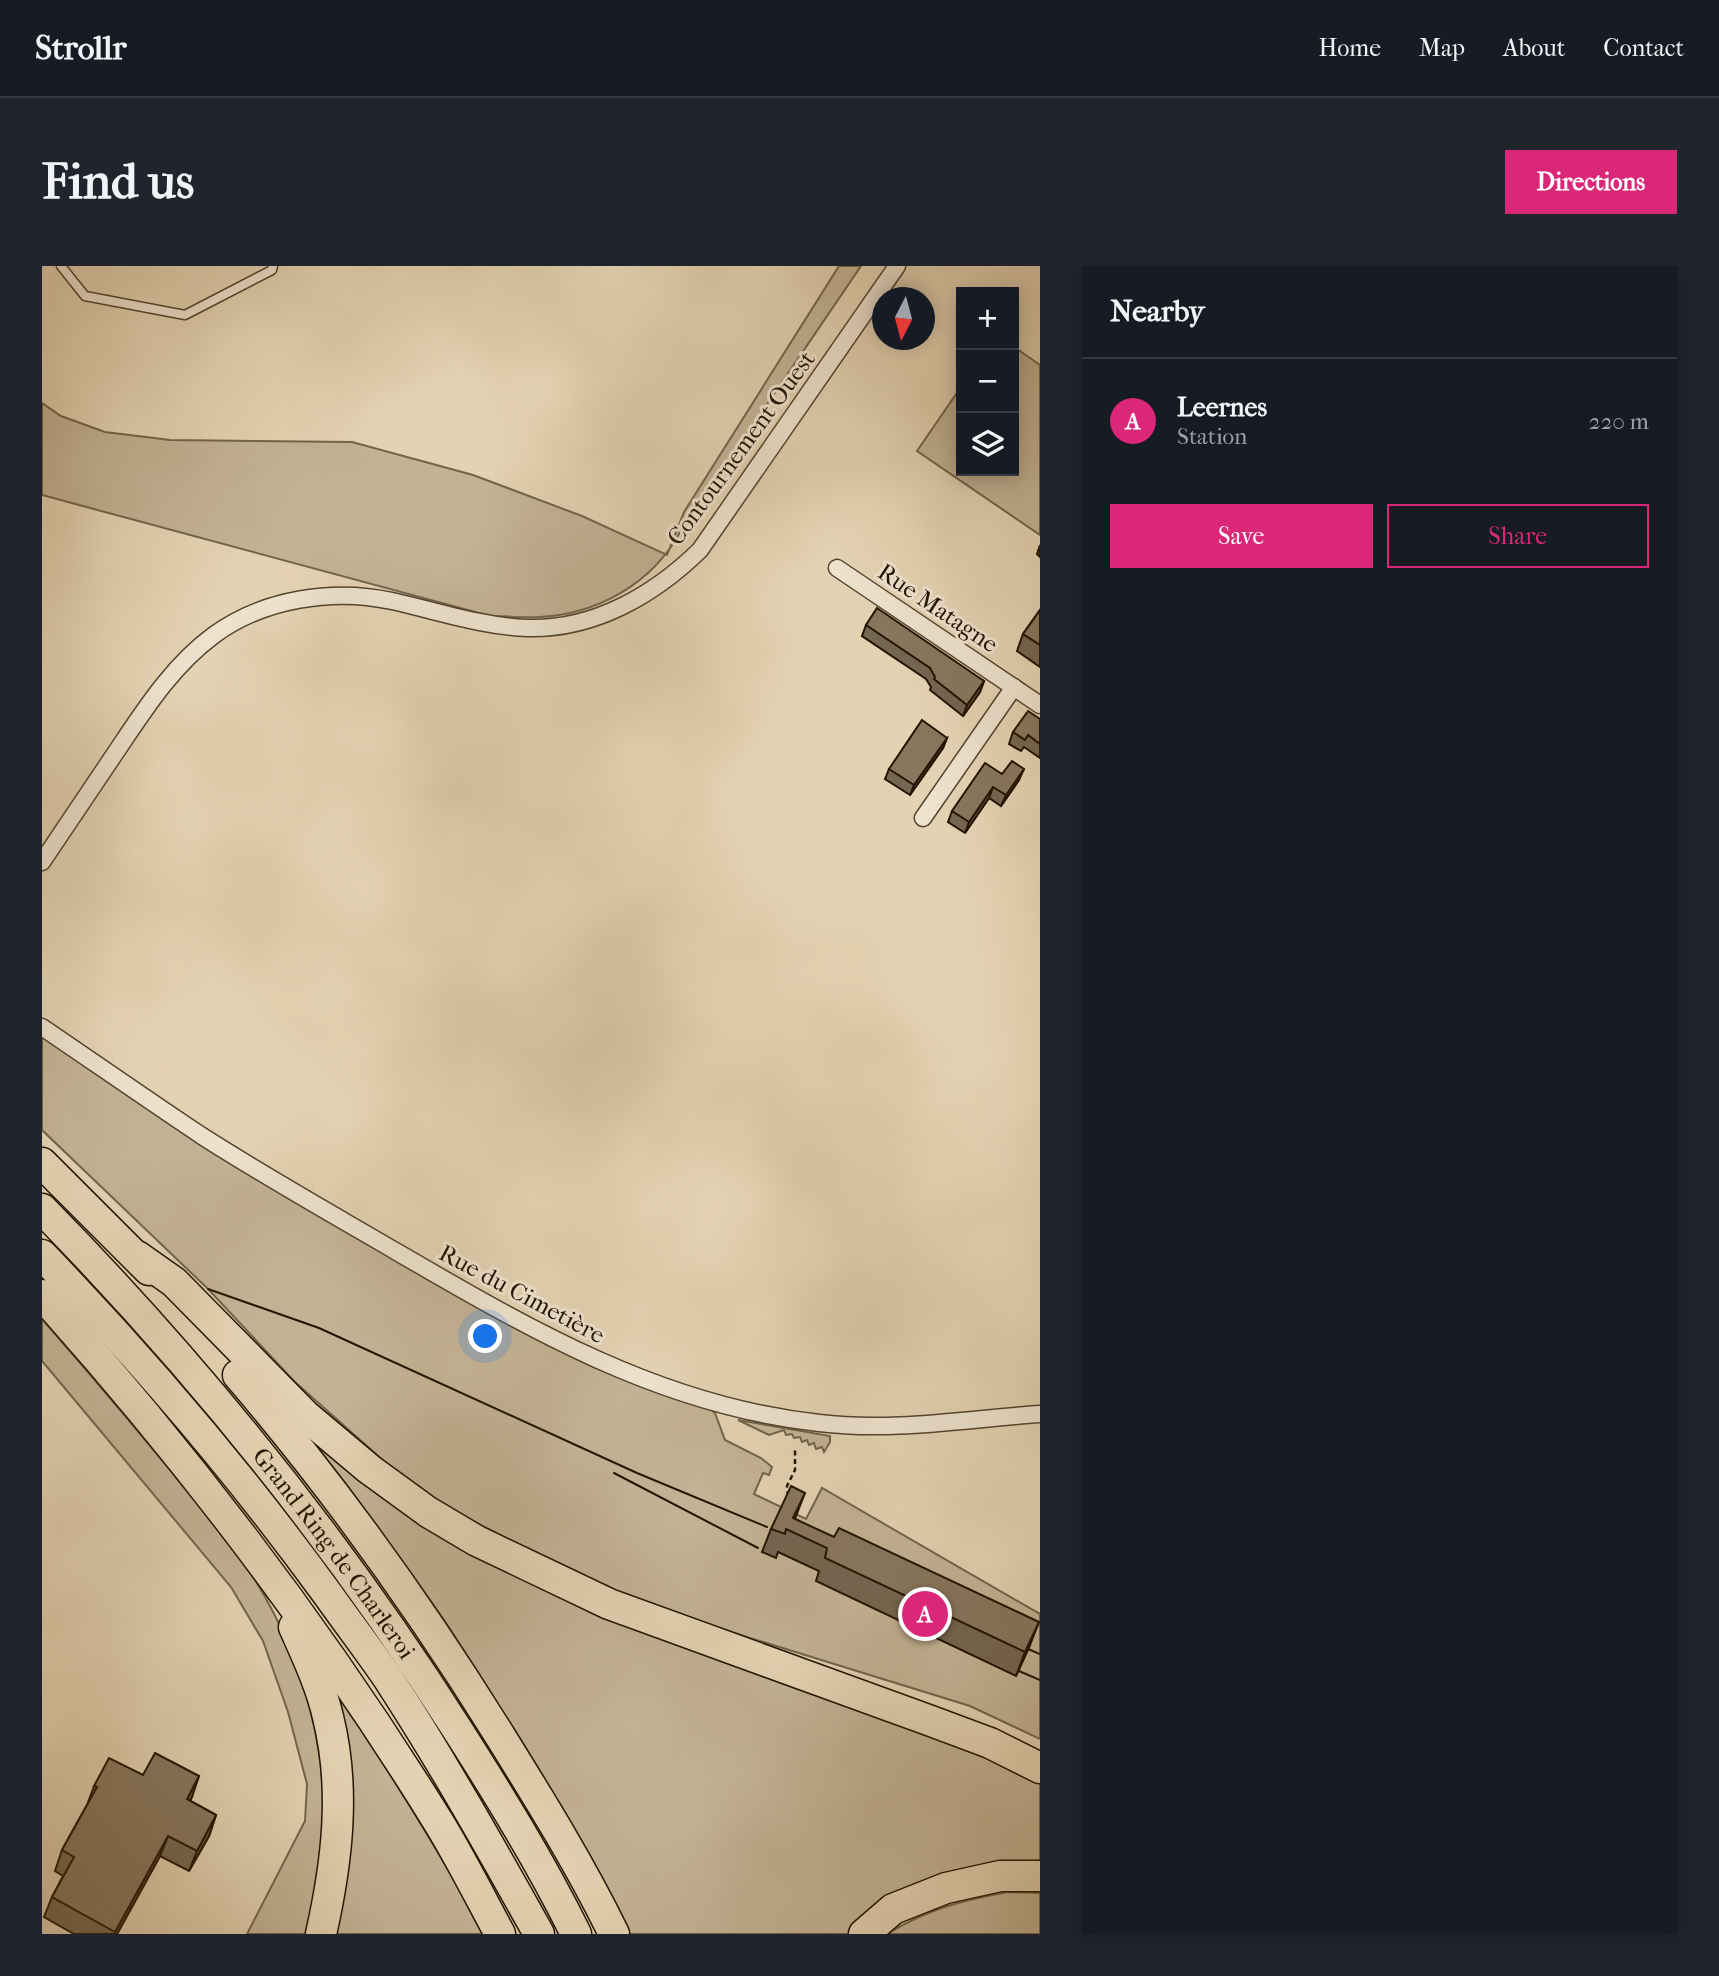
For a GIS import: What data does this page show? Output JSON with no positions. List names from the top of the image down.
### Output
{
  "streets": {
    "highway": ["Grand Ring de Charleroi"],
    "street": ["Contournement Ouest", "Rue Matagne", "Rue du Cimetière"]
  },
  "north": "bottom",
  "page": {
    "header": "Strollr",
    "nav": [
      "Home",
      "Map",
      "About",
      "Contact"
    ],
    "buttons": [
      "Directions",
      ["Save", "Share"]
    ],
    "title": "Find us",
    "heading": "Nearby",
    "map_buttons": ["+", "−"],
    "list": [
      {
        "mark": "A",
        "name": "Leernes",
        "note": "Station",
        "value": "220 m"
      }
    ],
    "pins": "A"
  }
}
